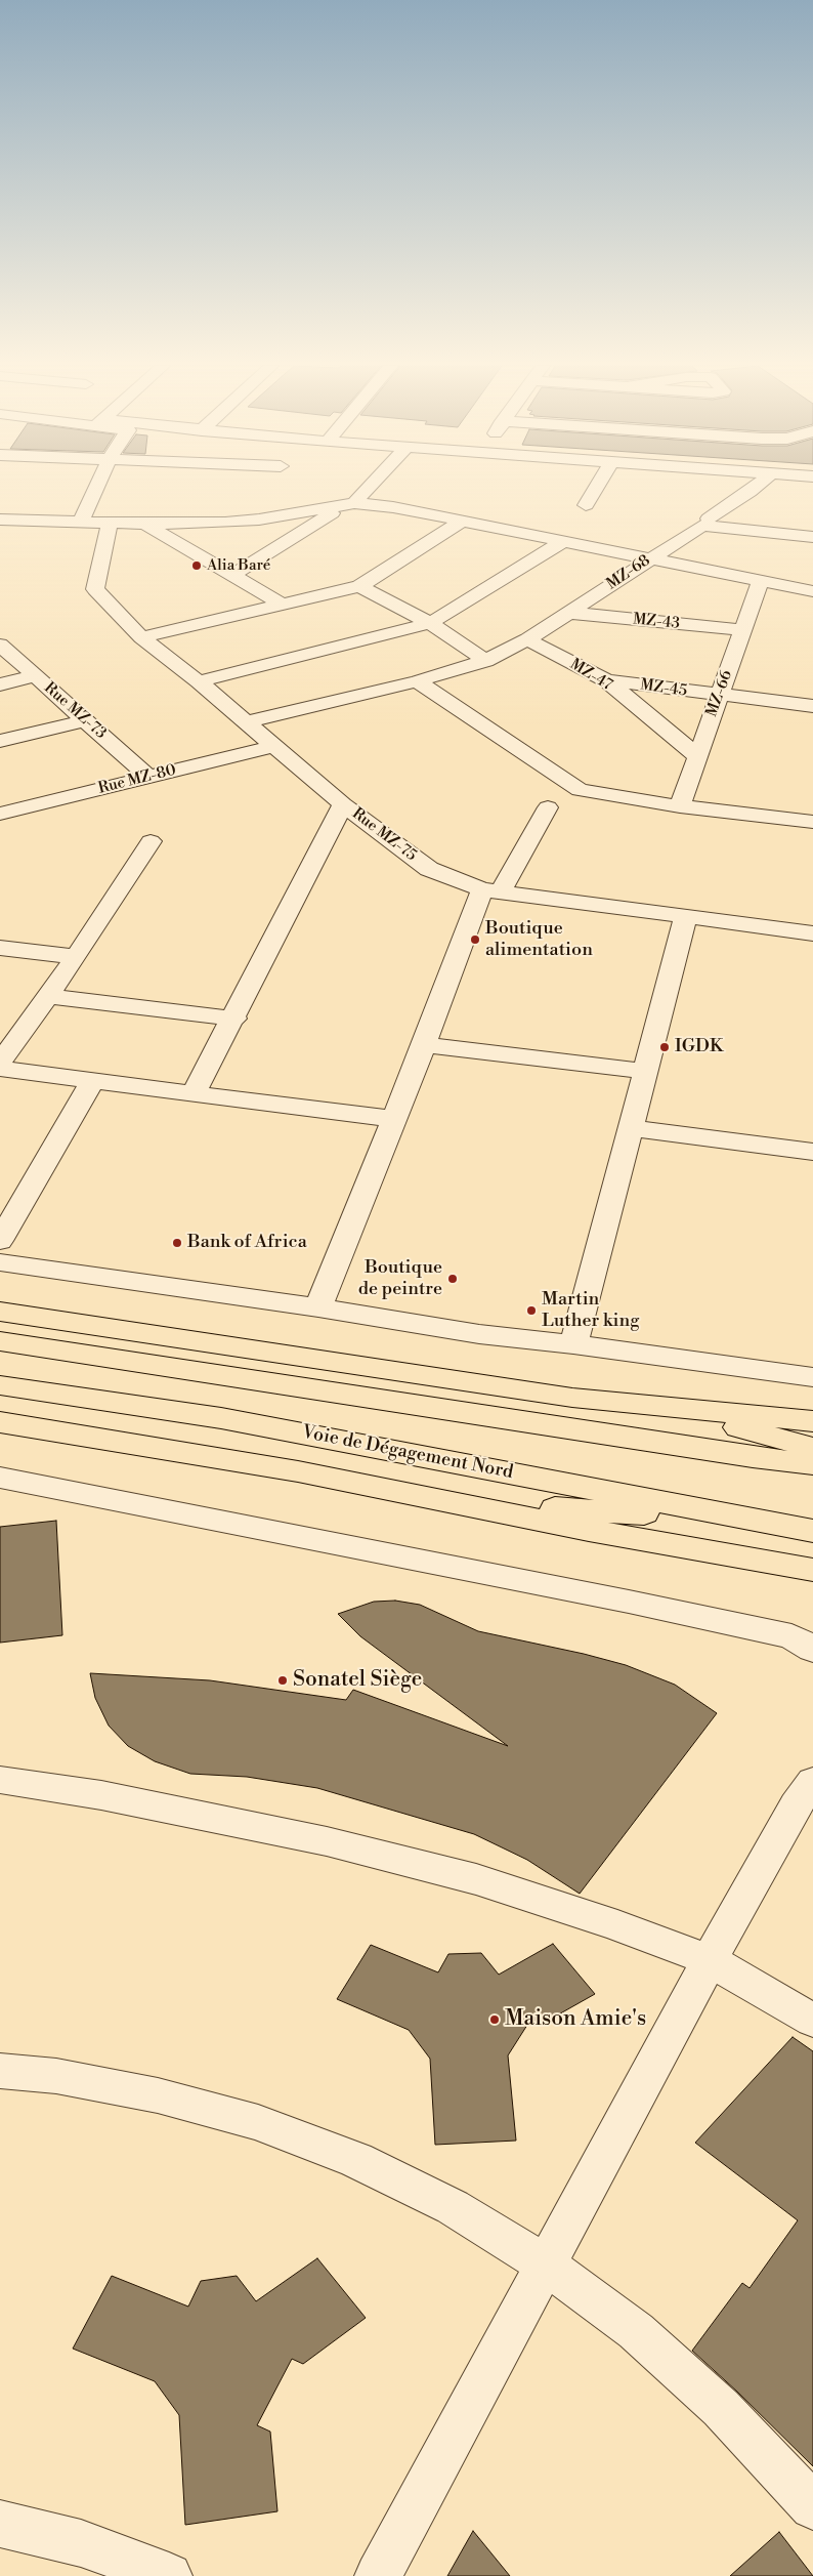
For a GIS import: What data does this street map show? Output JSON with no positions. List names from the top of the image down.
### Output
{
  "streets": {
    "highway": ["Voie de Dégagement Nord"],
    "street": [
      "MZ-68",
      "MZ-43",
      "MZ-47",
      "MZ-45",
      "MZ-66",
      "Rue MZ-73",
      "Rue MZ-80",
      "Rue MZ-75"
    ]
  },
  "crossings": [
    ["MZ-68", "MZ-43"],
    ["MZ-68", "MZ-47"],
    ["MZ-68", "Rue MZ-75"],
    ["MZ-43", "MZ-66"],
    ["MZ-47", "MZ-45"],
    ["MZ-47", "MZ-66"],
    ["MZ-45", "MZ-66"],
    ["Rue MZ-73", "Rue MZ-80"],
    ["Rue MZ-80", "Rue MZ-75"]
  ],
  "places": [
    "Alia Baré",
    "Boutique alimentation",
    "IGDK",
    "Bank of Africa",
    "Boutique de peintre",
    "Martin Luther king",
    "Sonatel Siège",
    "Maison Amie's"
  ]
}
